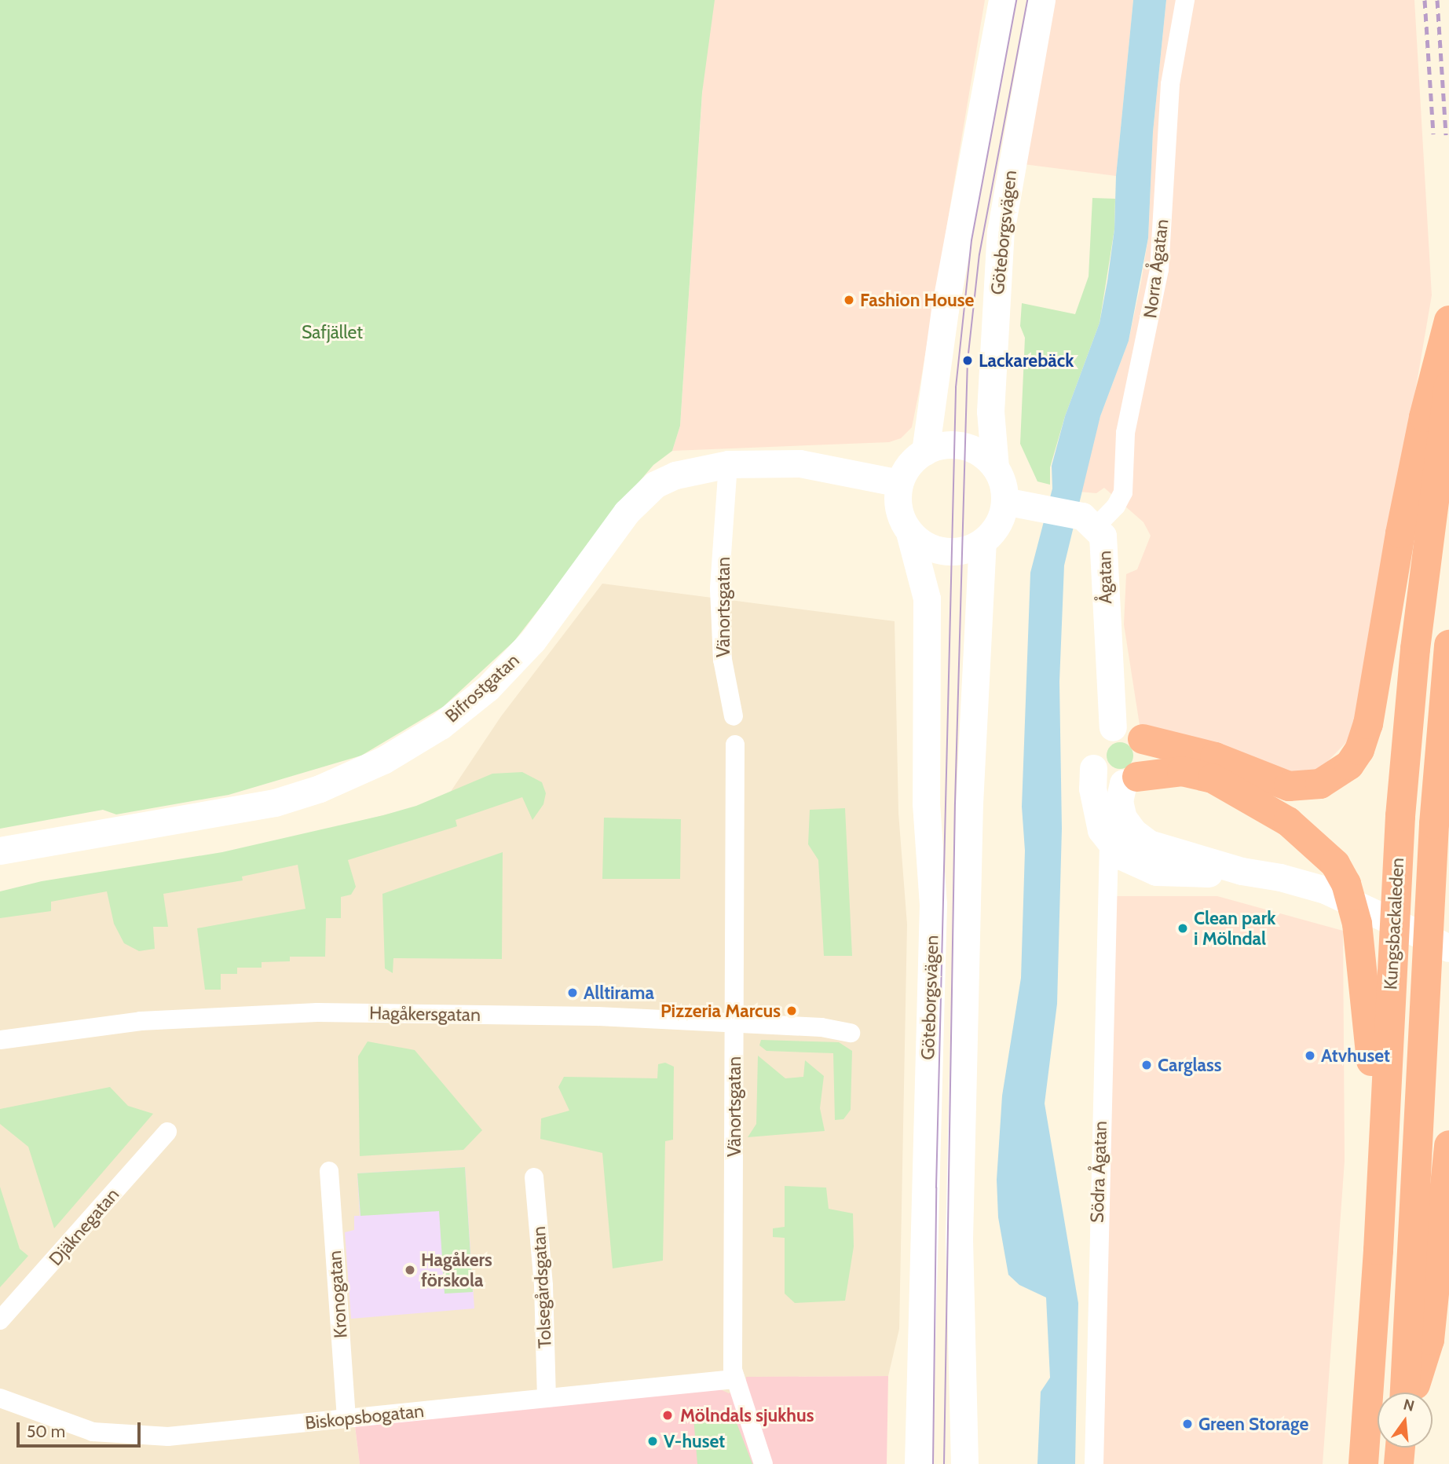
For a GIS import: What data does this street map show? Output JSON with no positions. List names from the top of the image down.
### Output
{
  "streets": {
    "highway": ["Kungsbackaleden"],
    "main road": ["Göteborgsvägen", "Ågatan", "Bifrostgatan"],
    "street": [
      "Norra Ågatan",
      "Vänortsgatan",
      "Hagåkersgatan",
      "Södra Ågatan",
      "Djäknegatan",
      "Tolsegårdsgatan",
      "Kronogatan",
      "Biskopsbogatan"
    ]
  },
  "crossings": [
    ["Göteborgsvägen", "Bifrostgatan"],
    ["Norra Ågatan", "Ågatan"],
    ["Vänortsgatan", "Bifrostgatan"],
    ["Vänortsgatan", "Hagåkersgatan"],
    ["Vänortsgatan", "Biskopsbogatan"],
    ["Tolsegårdsgatan", "Biskopsbogatan"],
    ["Kronogatan", "Biskopsbogatan"]
  ],
  "parks": ["Safjället"],
  "places": [
    "Fashion House",
    "Lackarebäck",
    "Clean park i Mölndal",
    "Alltirama",
    "Pizzeria Marcus",
    "Atvhuset",
    "Carglass",
    "Hagåkers förskola",
    "Mölndals sjukhus",
    "Green Storage",
    "V-huset"
  ],
  "scale_bar": "50 m",
  "north": "top"
}
